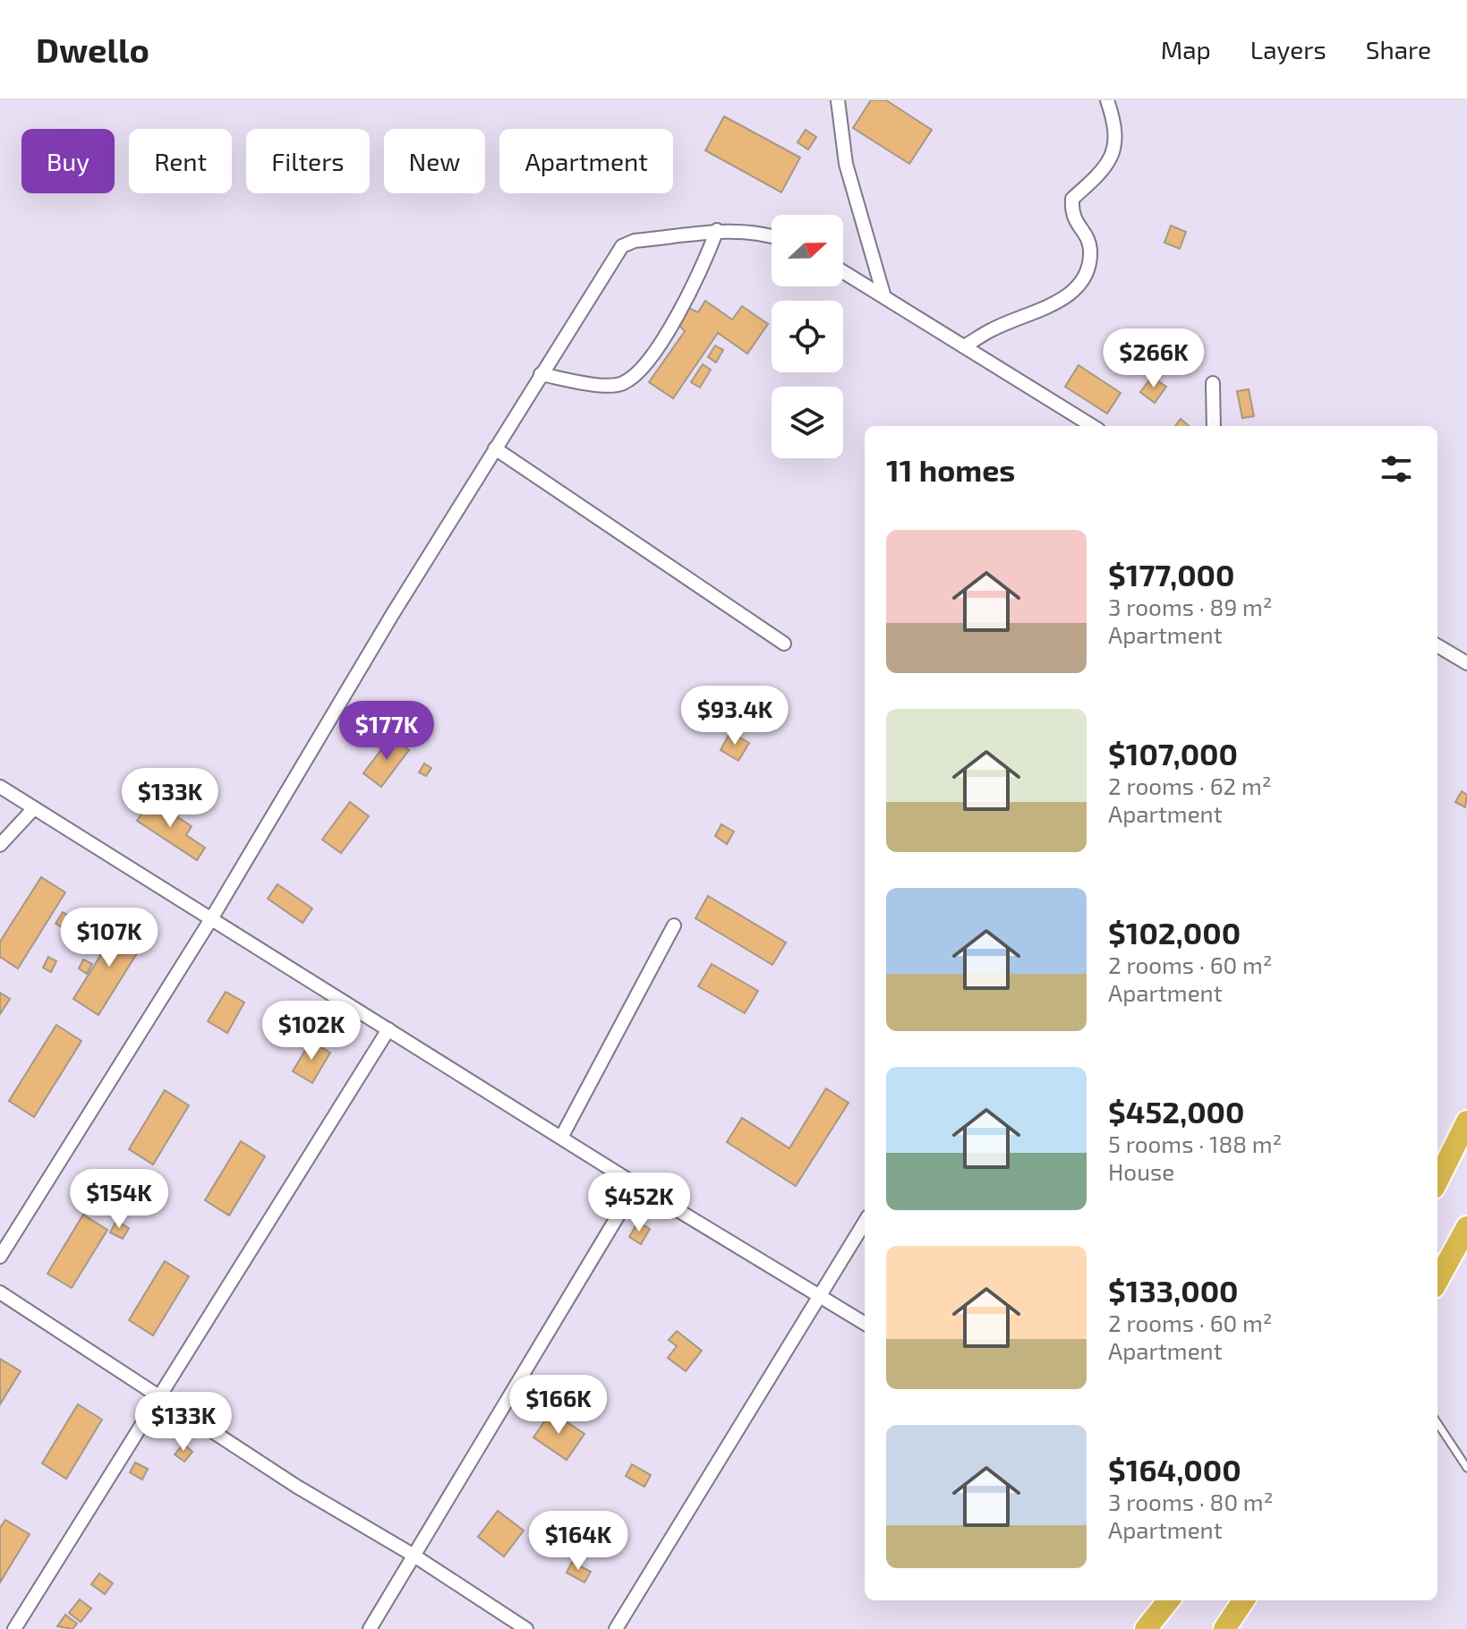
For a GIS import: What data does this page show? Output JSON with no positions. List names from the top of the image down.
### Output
{
  "north": "right",
  "page": {
    "header": "Dwello",
    "nav": ["Map", "Layers", "Share"],
    "chip": [
      "Buy",
      "Rent",
      "Filters",
      "New",
      "Apartment"
    ],
    "price": [
      "$266K",
      "$93.4K",
      "$177K",
      "$133K",
      "$107K",
      "$102K",
      "$154K",
      "$452K",
      "$166K",
      "$133K",
      "$164K"
    ],
    "heading": "11 homes",
    "list": [
      {
        "name": "$177,000",
        "note": "3 rooms · 89 m² · Apartment"
      },
      {
        "name": "$107,000",
        "note": "2 rooms · 62 m² · Apartment"
      },
      {
        "name": "$102,000",
        "note": "2 rooms · 60 m² · Apartment"
      },
      {
        "name": "$452,000",
        "note": "5 rooms · 188 m² · House"
      },
      {
        "name": "$133,000",
        "note": "2 rooms · 60 m² · Apartment"
      },
      {
        "name": "$164,000",
        "note": "3 rooms · 80 m² · Apartment"
      }
    ]
  }
}
